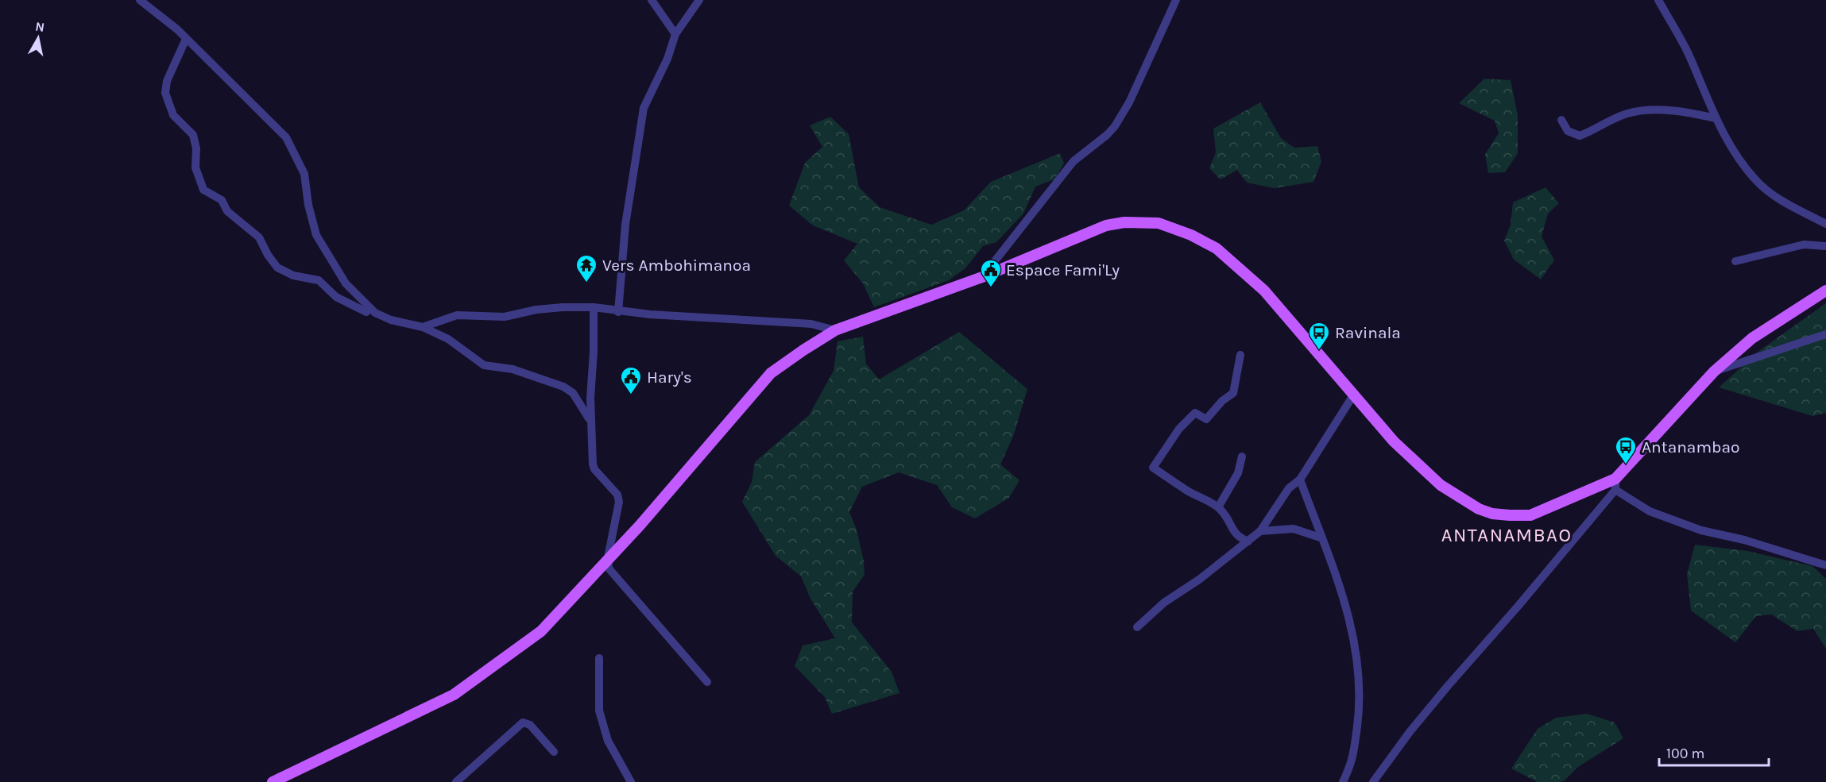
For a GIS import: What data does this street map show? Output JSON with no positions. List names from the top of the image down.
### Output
{
  "districts": ["ANTANAMBAO"],
  "places": {
    "temple": ["Vers Ambohimanoa"],
    "public building": ["Espace Fami'Ly", "Hary's"],
    "bus stop": ["Ravinala", "Antanambao"]
  },
  "scale_bar": "100 m",
  "north": "top"
}
